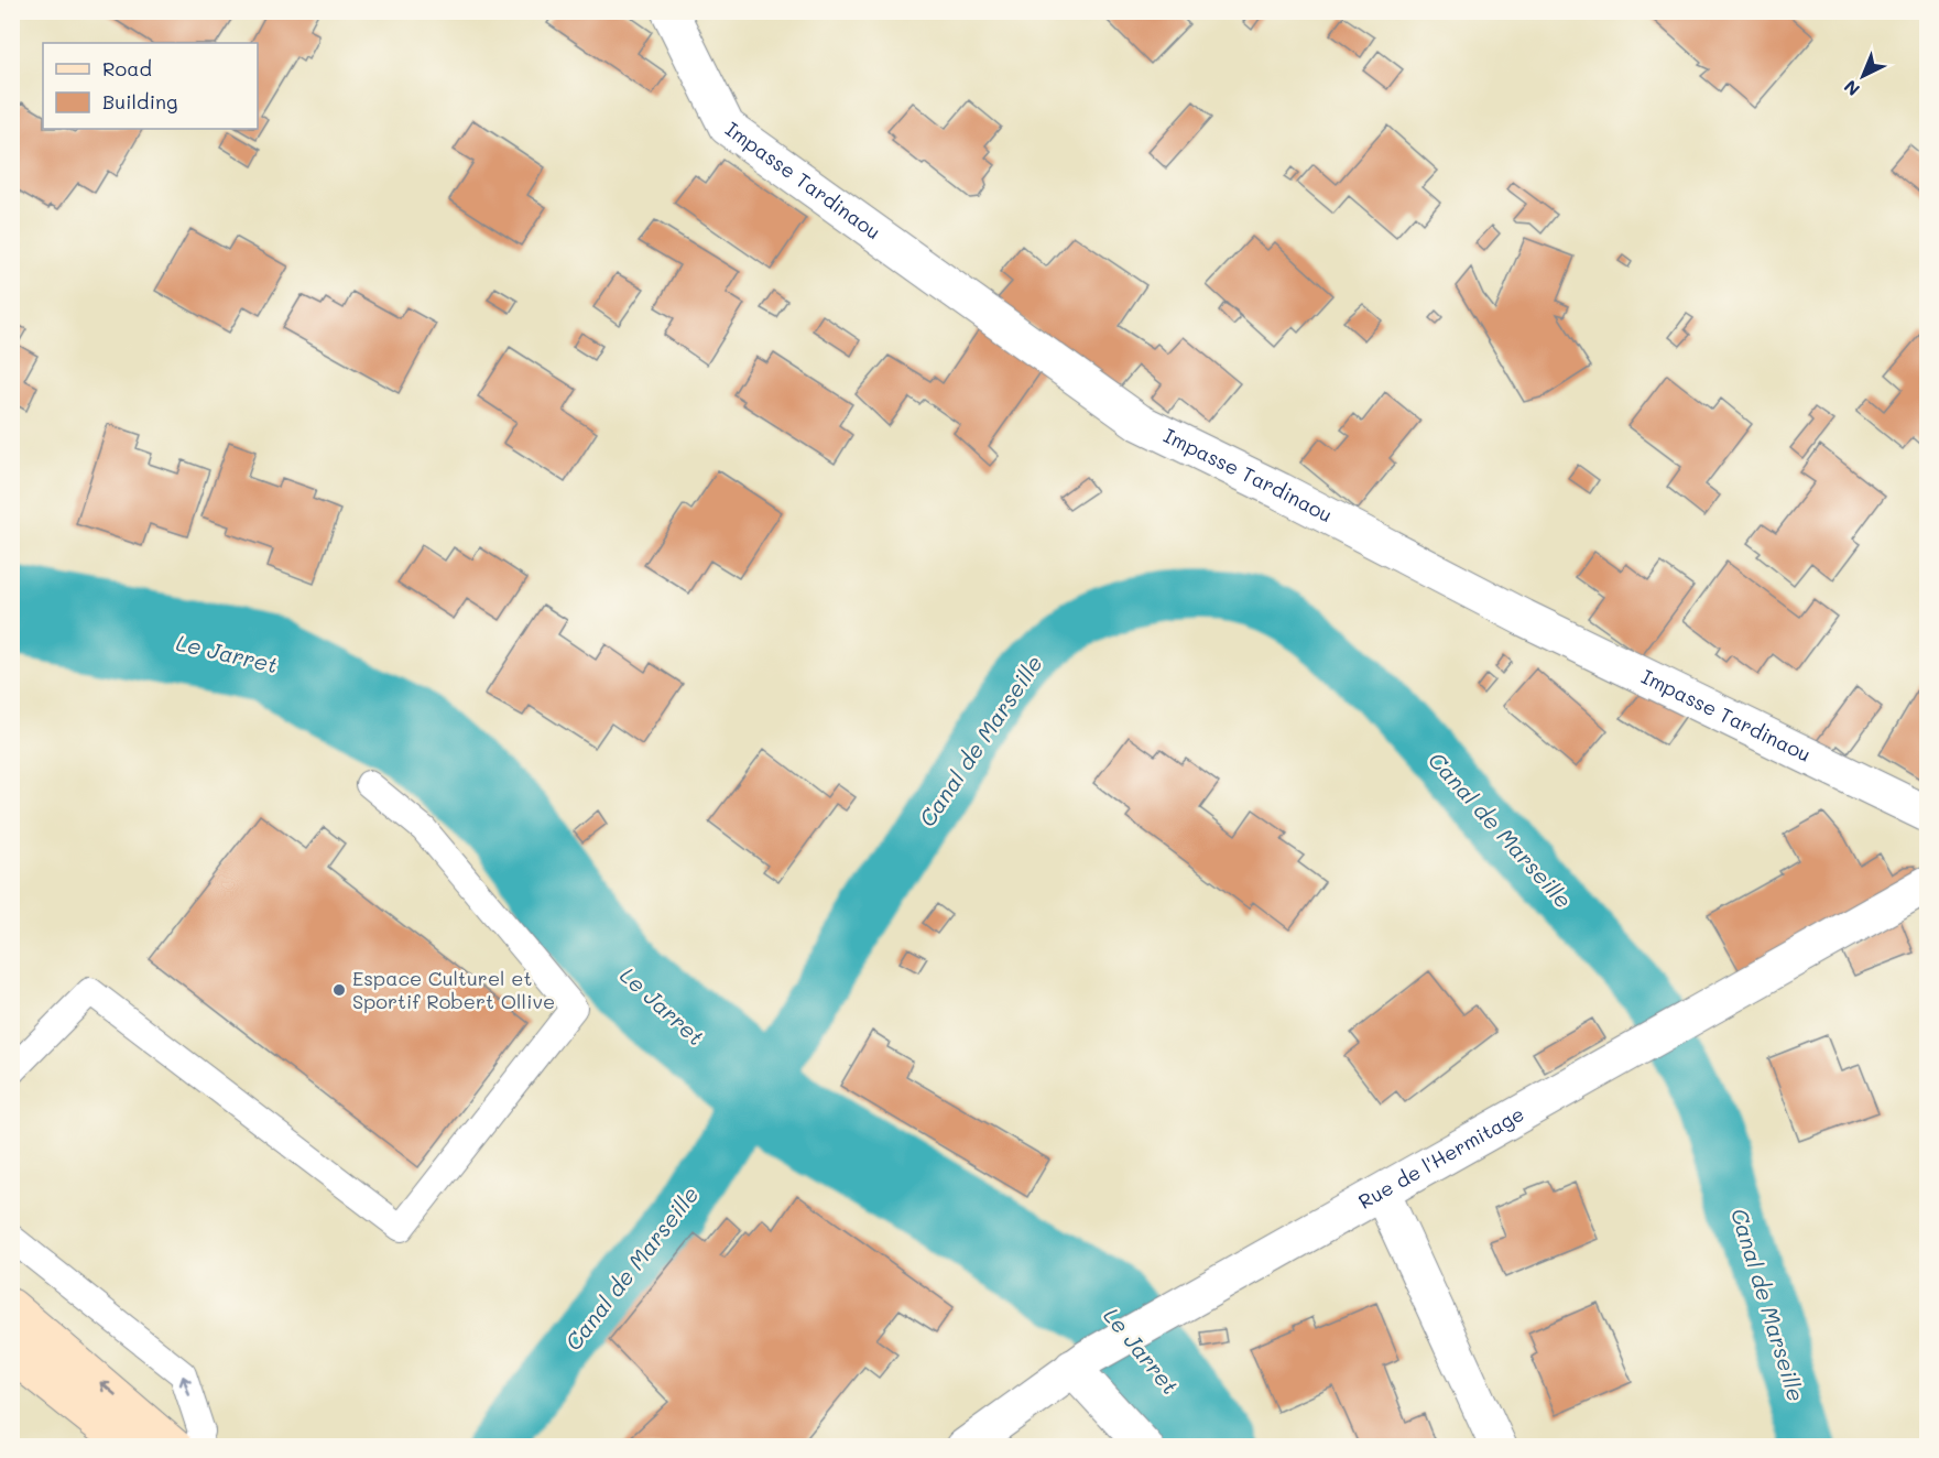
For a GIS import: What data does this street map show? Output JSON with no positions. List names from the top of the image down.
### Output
{
  "streets": {
    "street": ["Impasse Tardinaou", "Rue de l'Hermitage"]
  },
  "water": ["Le Jarret", "Canal de Marseille"],
  "places": ["Espace Culturel et Sportif Robert Ollive"],
  "legend": ["Road", "Building"],
  "north": "bottom left"
}
